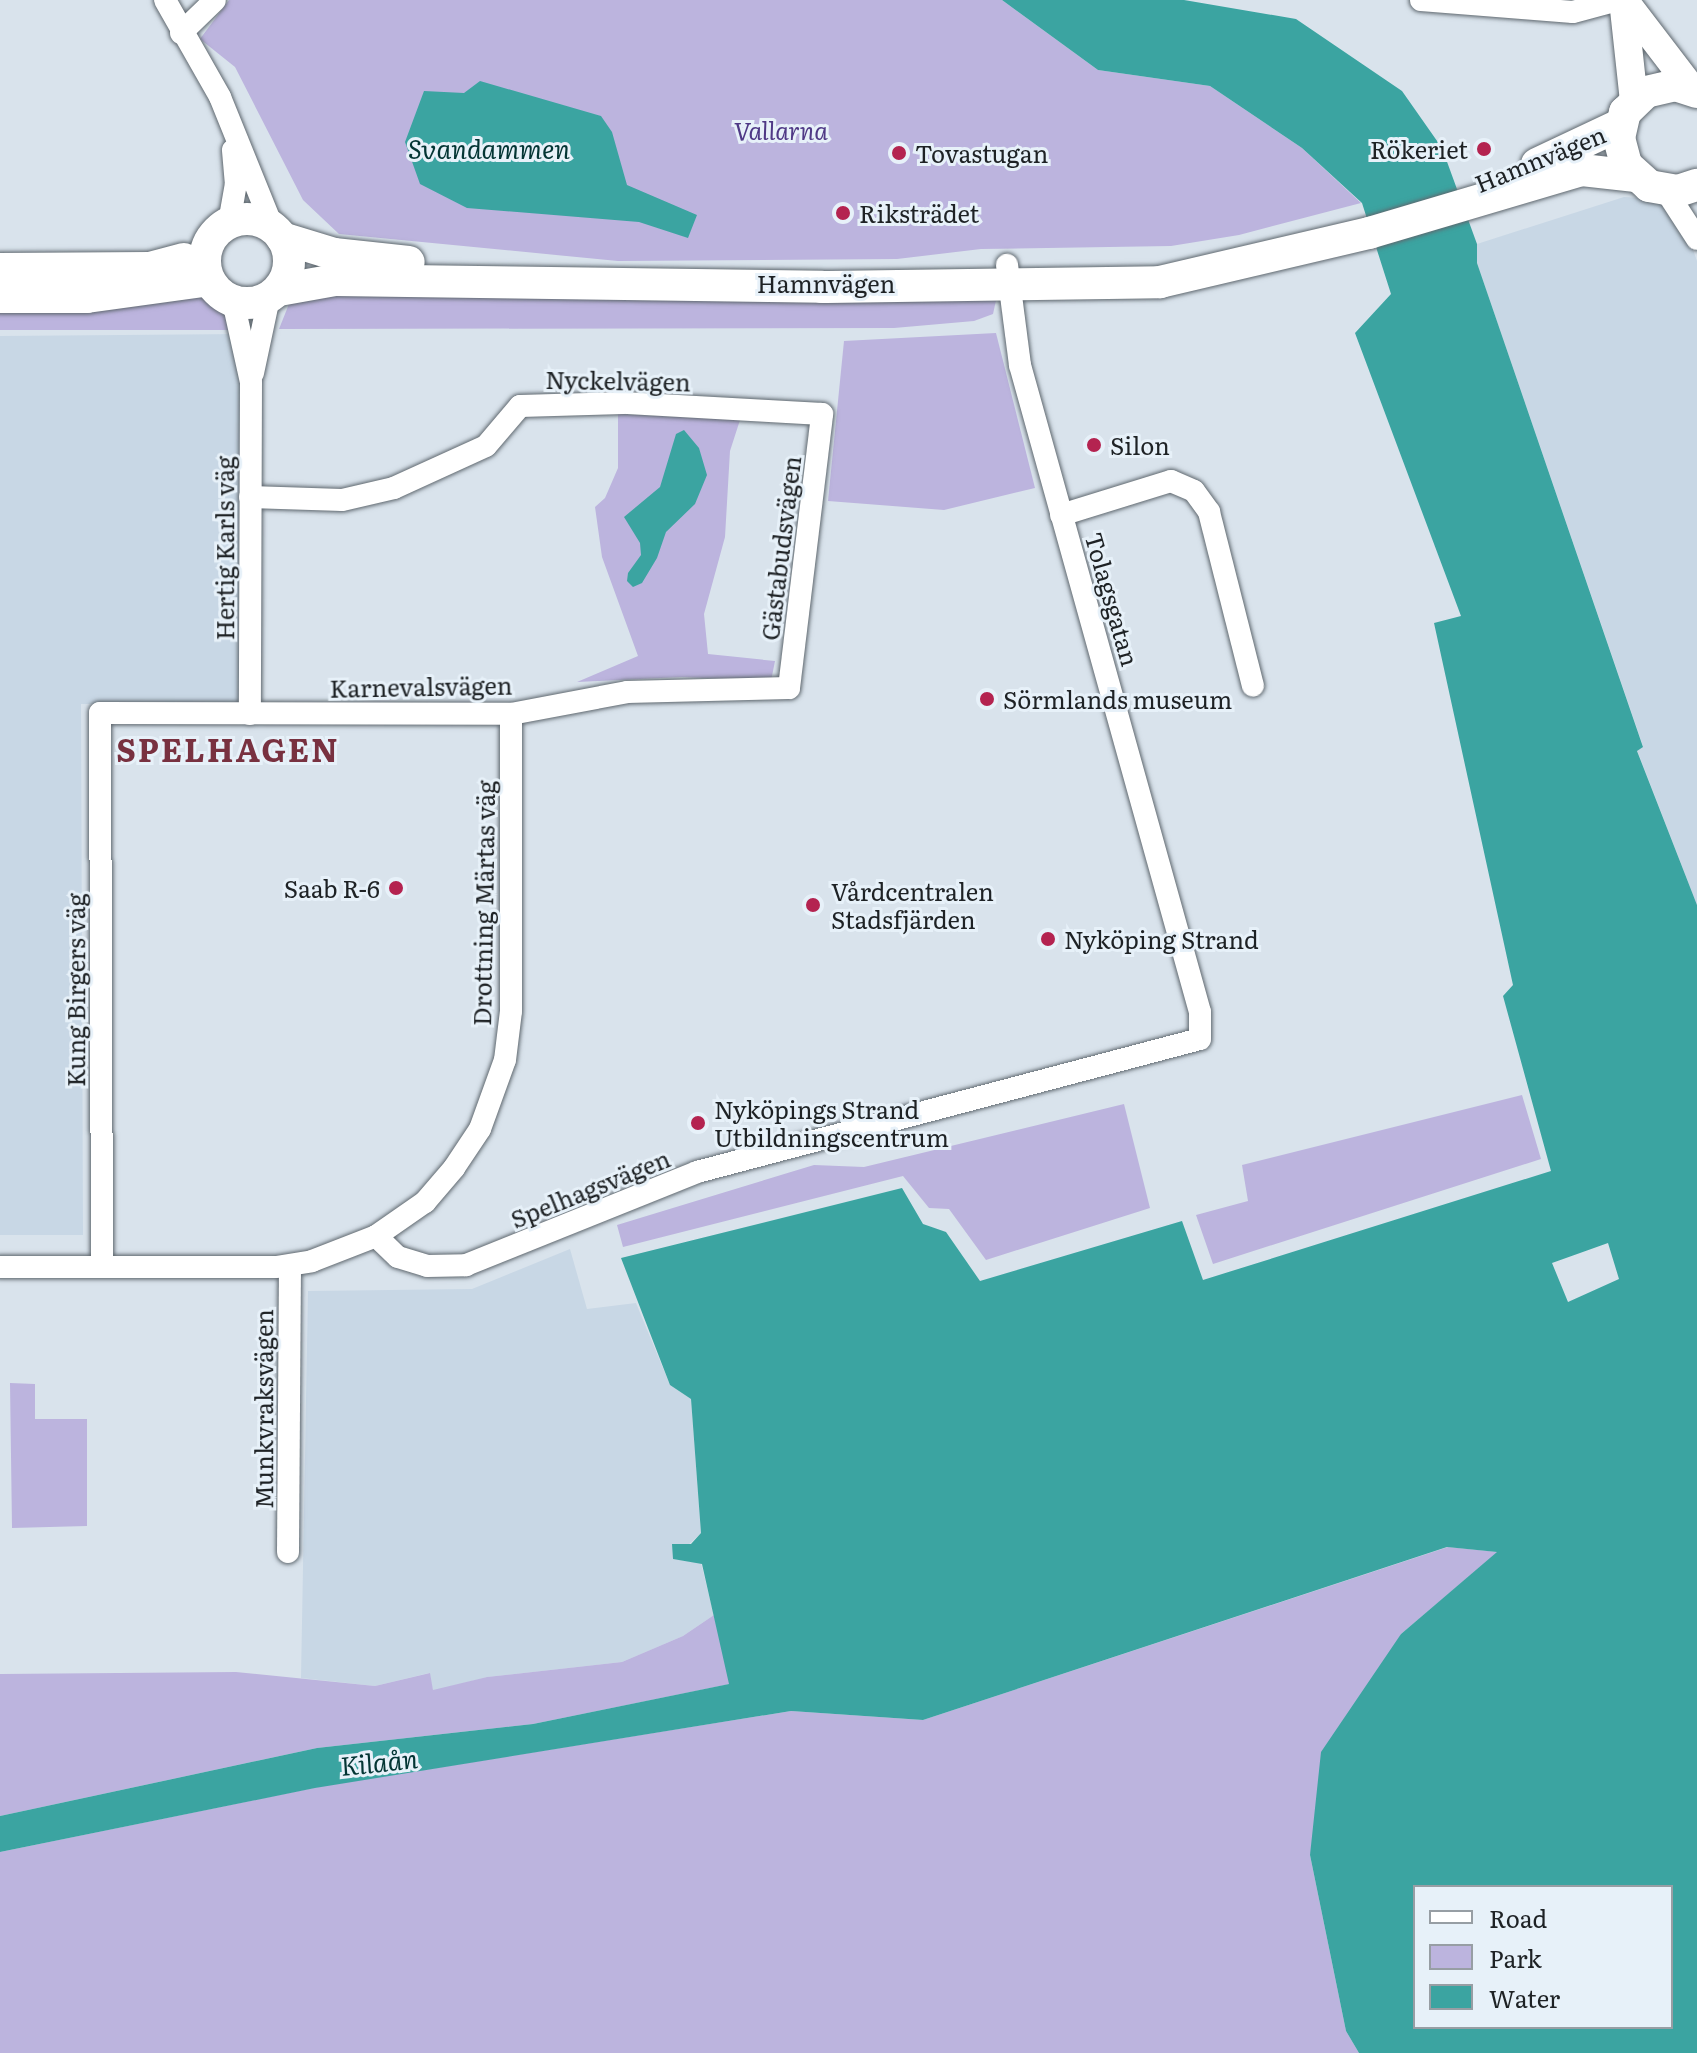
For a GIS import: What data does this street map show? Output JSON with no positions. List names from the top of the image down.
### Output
{
  "streets": {
    "main road": ["Hamnvägen"],
    "street": [
      "Nyckelvägen",
      "Hertig Karls väg",
      "Gästabudsvägen",
      "Tolagsgatan",
      "Karnevalsvägen",
      "Drottning Märtas väg",
      "Kung Birgers väg",
      "Spelhagsvägen",
      "Munkvraksvägen"
    ]
  },
  "crossings": [
    ["Hamnvägen", "Hertig Karls väg"],
    ["Hamnvägen", "Tolagsgatan"],
    ["Nyckelvägen", "Hertig Karls väg"],
    ["Nyckelvägen", "Gästabudsvägen"],
    ["Hertig Karls väg", "Karnevalsvägen"],
    ["Gästabudsvägen", "Karnevalsvägen"],
    ["Tolagsgatan", "Spelhagsvägen"],
    ["Karnevalsvägen", "Drottning Märtas väg"],
    ["Karnevalsvägen", "Kung Birgers väg"],
    ["Drottning Märtas väg", "Spelhagsvägen"]
  ],
  "districts": ["SPELHAGEN"],
  "water": ["Svandammen", "Kilaån"],
  "parks": ["Vallarna"],
  "places": [
    "Rökeriet",
    "Tovastugan",
    "Riksträdet",
    "Silon",
    "Sörmlands museum",
    "Saab R-6",
    "Vårdcentralen Stadsfjärden",
    "Nyköping Strand",
    "Nyköpings Strand Utbildningscentrum"
  ],
  "legend": ["Road", "Park", "Water"]
}
